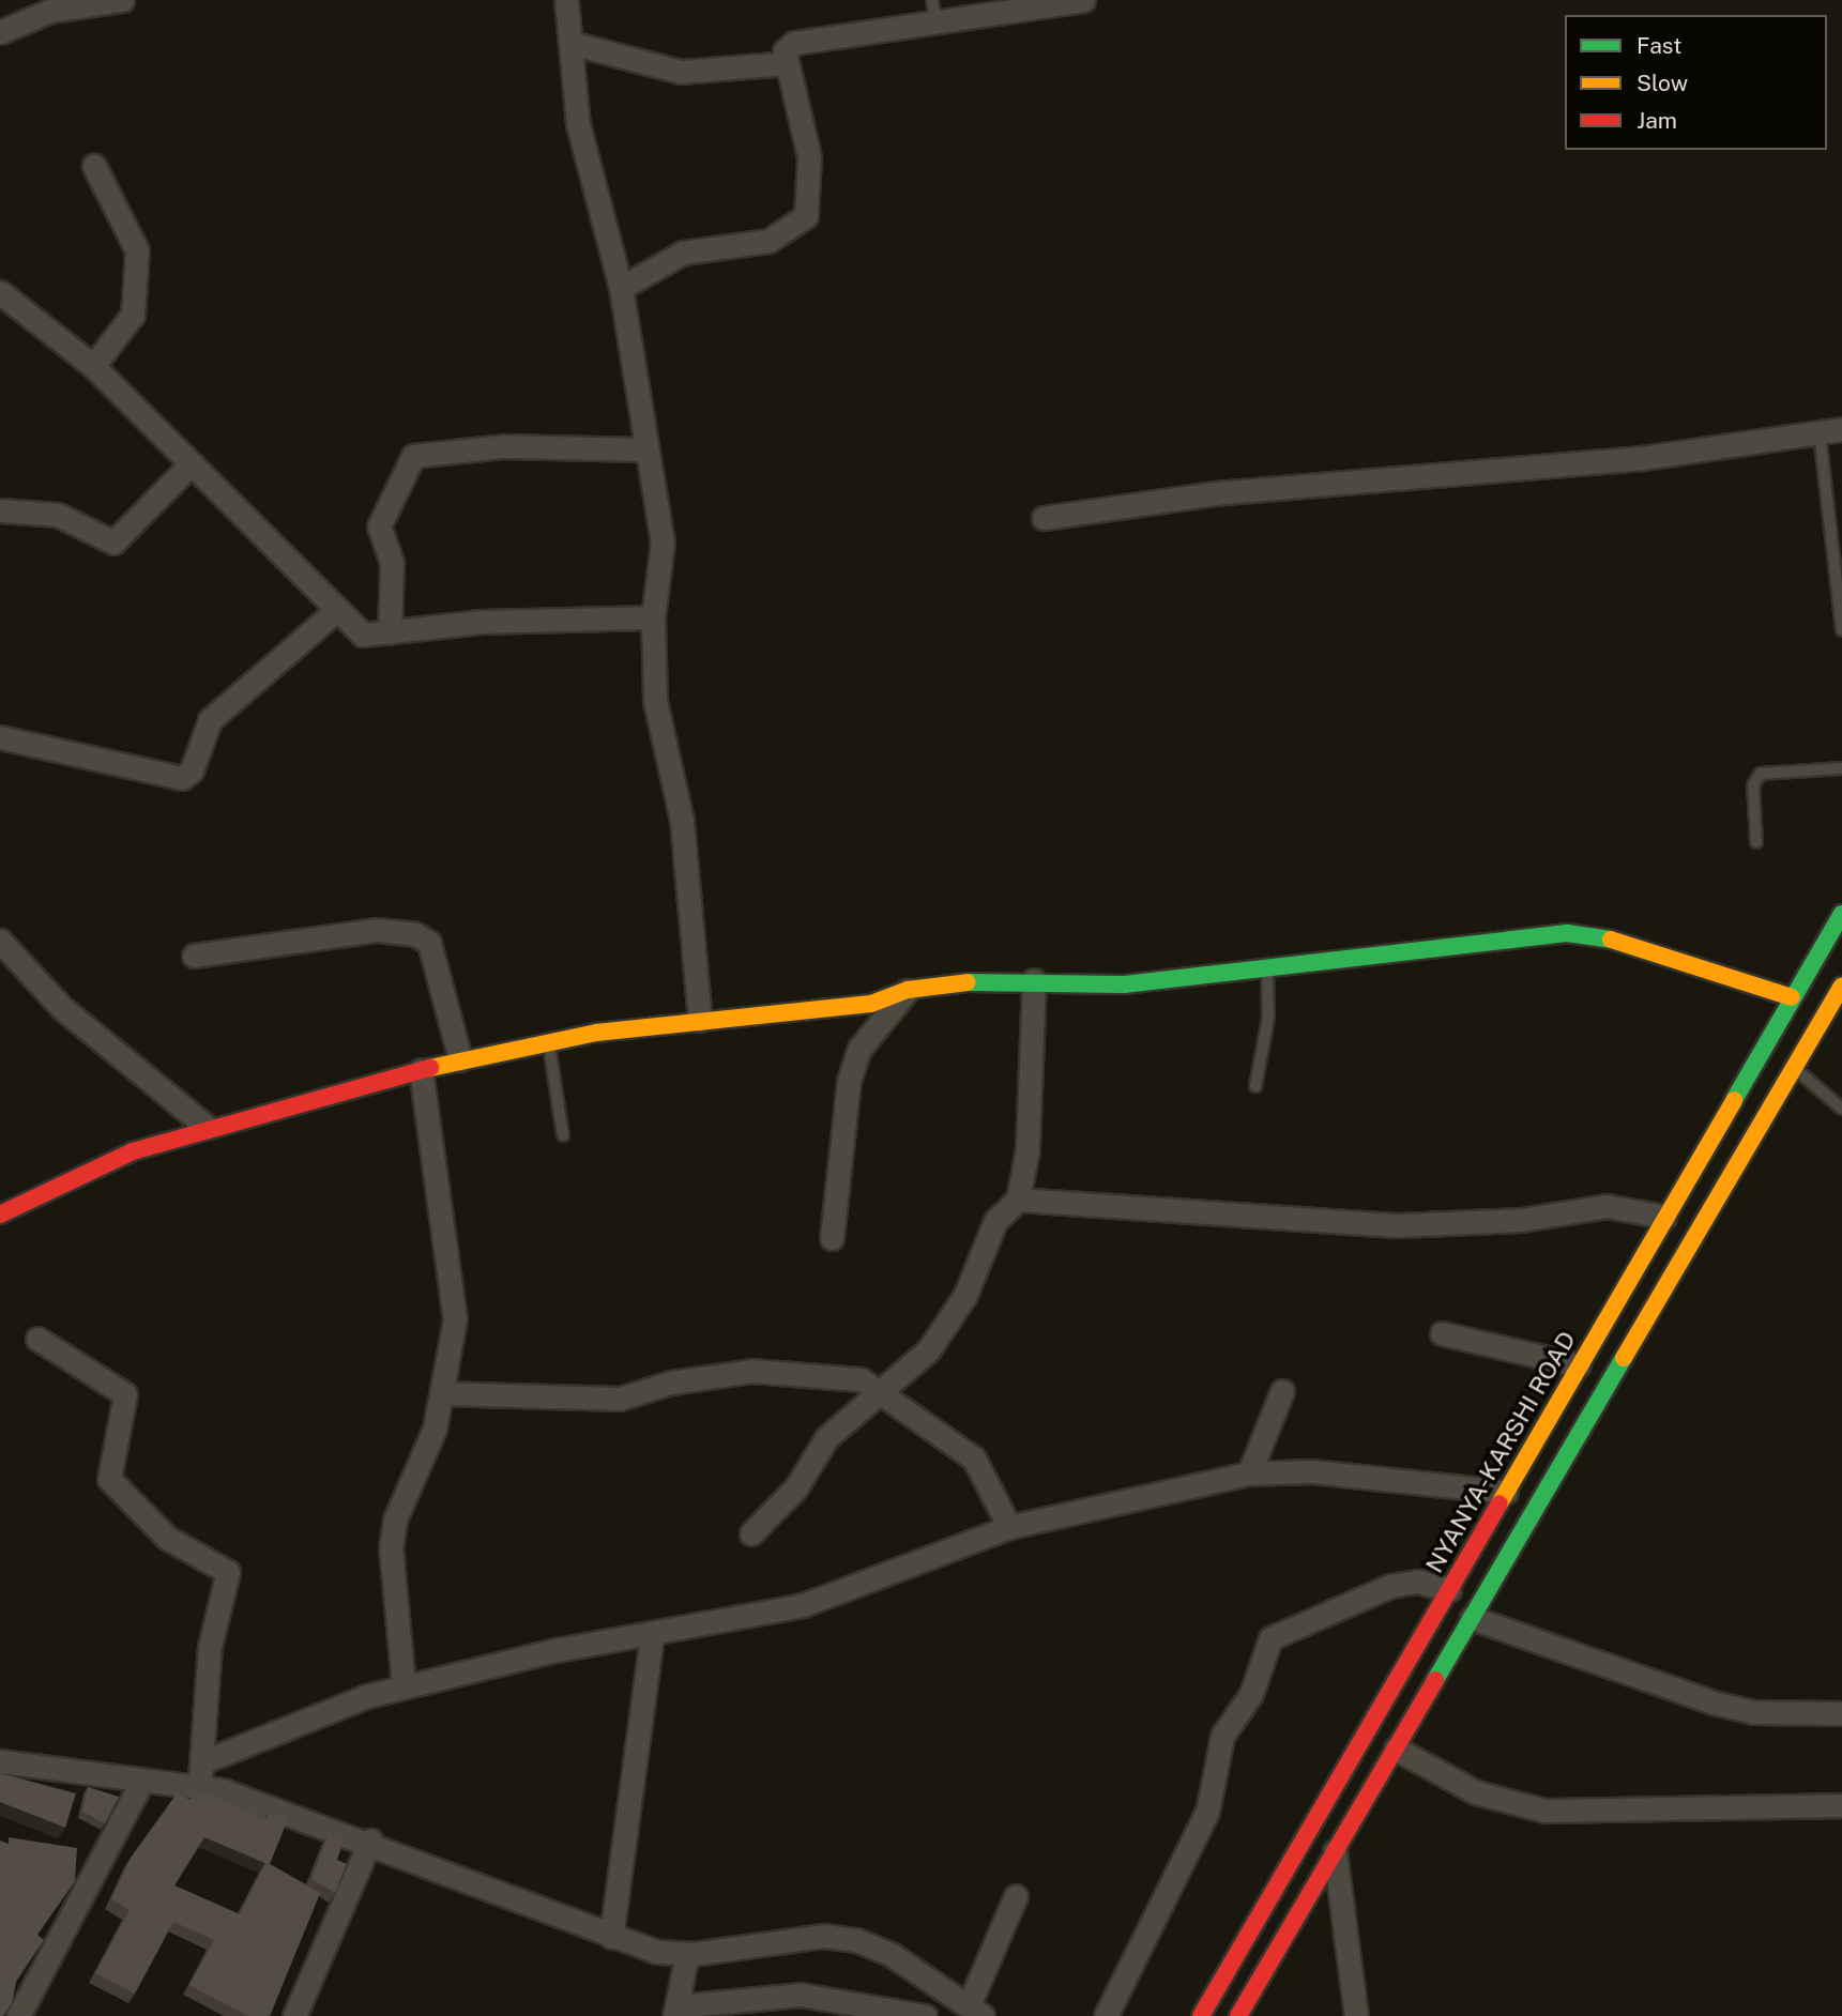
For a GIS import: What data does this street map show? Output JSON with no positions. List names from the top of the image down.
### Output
{
  "streets": {
    "main road": ["NYANYA-KARSHI ROAD"]
  },
  "legend": ["Fast", "Slow", "Jam"]
}
